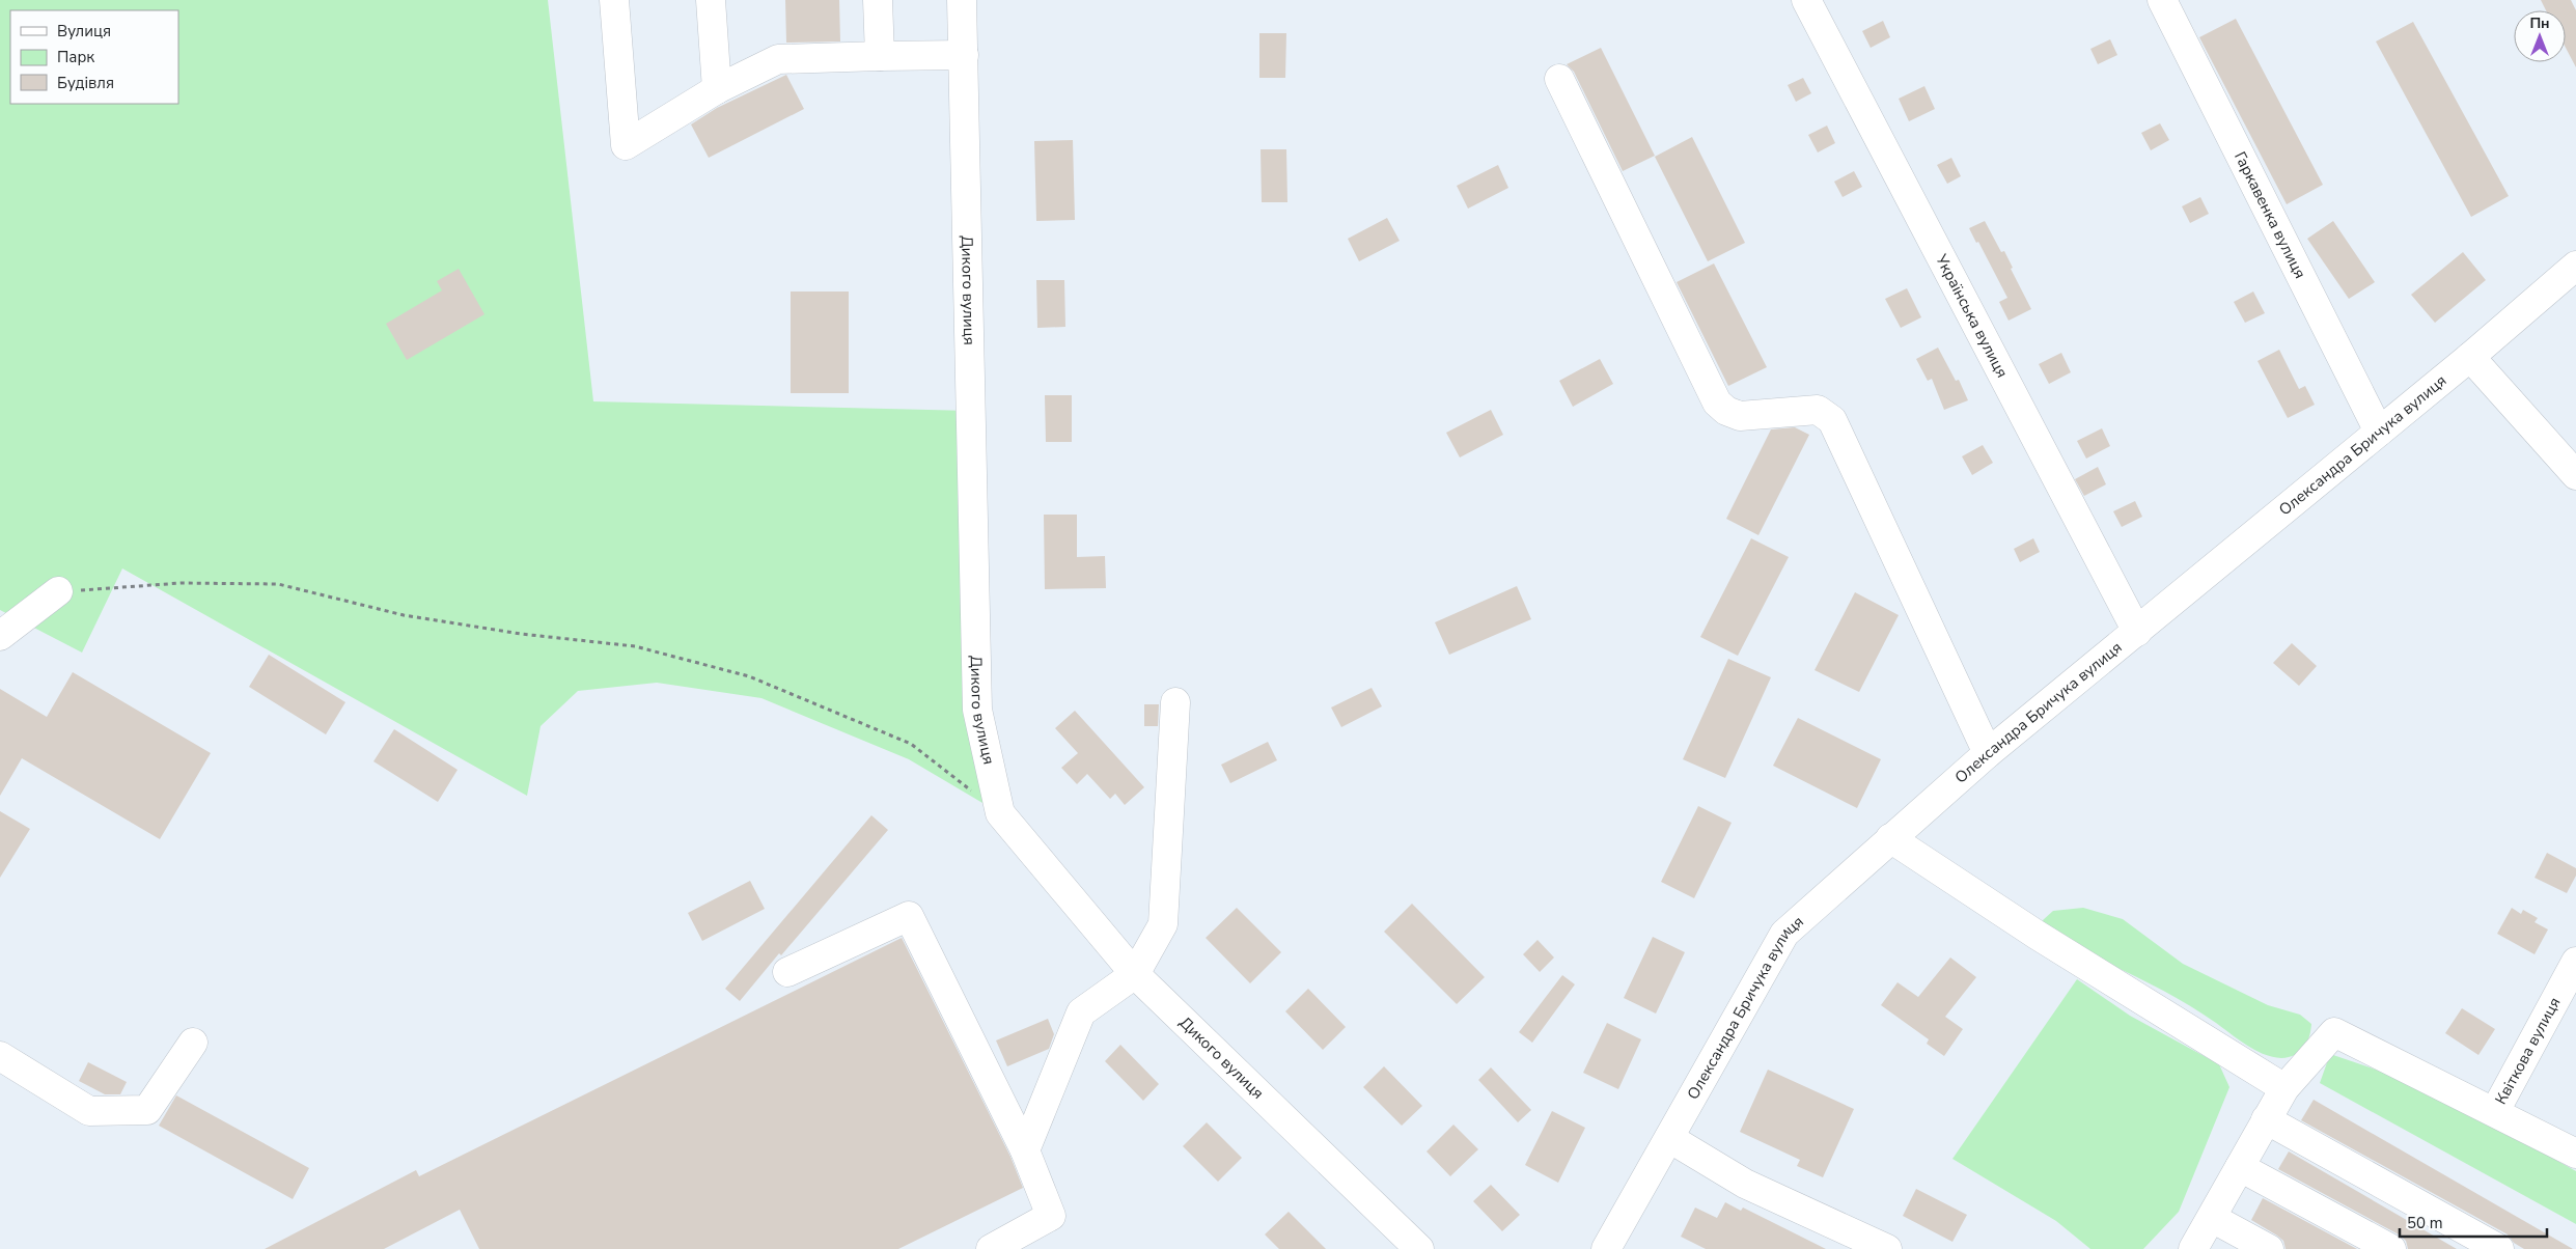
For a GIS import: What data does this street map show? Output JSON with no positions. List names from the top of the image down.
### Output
{
  "streets": {
    "street": [
      "Гаркавенка вулиця",
      "Дикого вулиця",
      "Українська вулиця",
      "Олександра Бричука вулиця",
      "Квіткова вулиця"
    ]
  },
  "crossings": [
    ["Гаркавенка вулиця", "Олександра Бричука вулиця"],
    ["Українська вулиця", "Олександра Бричука вулиця"]
  ],
  "legend": ["Вулиця", "Парк", "Будівля"],
  "scale_bar": "50 m",
  "north": "top"
}
